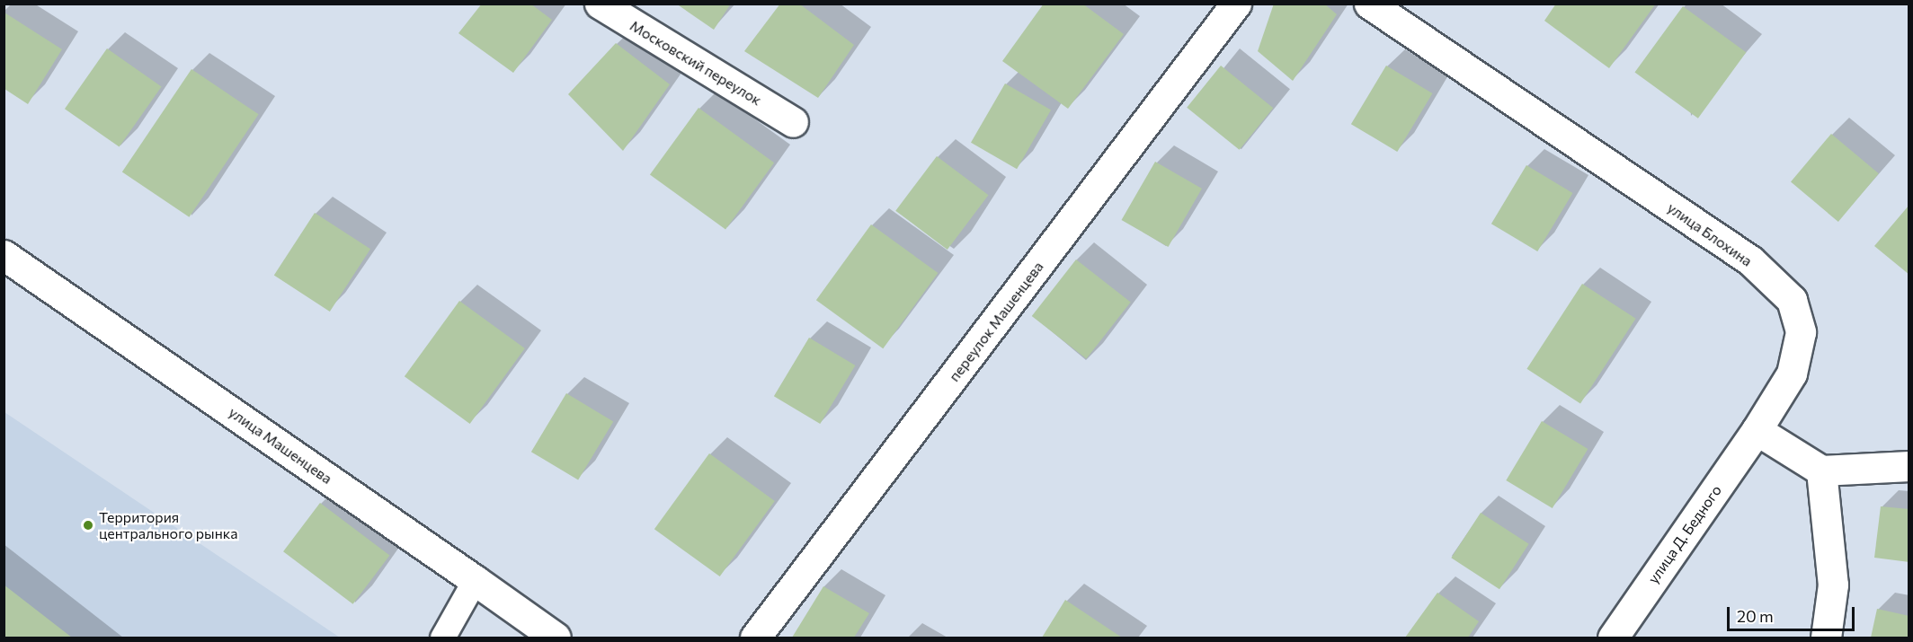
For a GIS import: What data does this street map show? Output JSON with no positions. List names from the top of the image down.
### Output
{
  "streets": {
    "street": [
      "Московский переулок",
      "улица Блохина",
      "переулок Машенцева",
      "улица Машенцева",
      "улица Д. Бедного"
    ]
  },
  "crossings": [
    ["улица Блохина", "улица Д. Бедного"]
  ],
  "places": ["Территория центрального рынка"],
  "scale_bar": "20 m"
}
